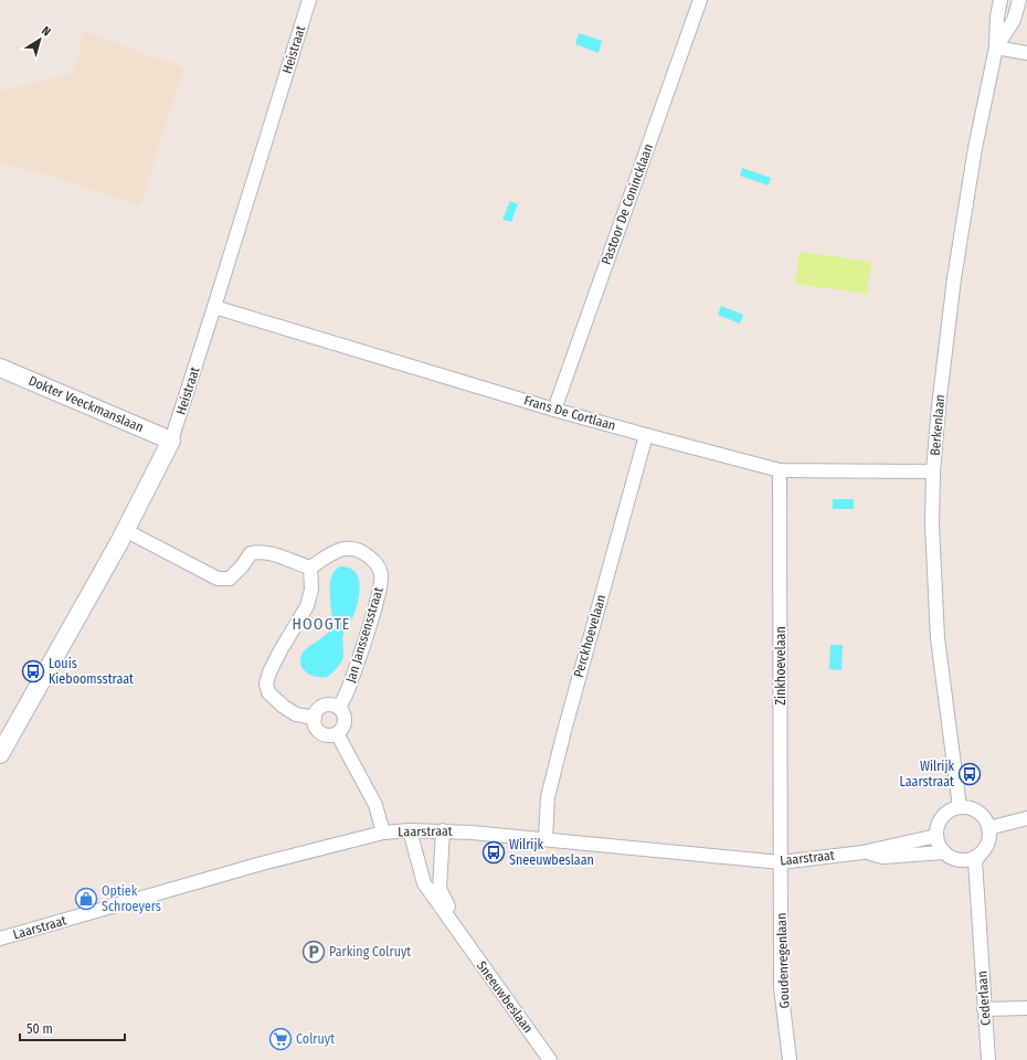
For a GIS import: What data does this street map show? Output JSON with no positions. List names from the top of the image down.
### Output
{
  "streets": {
    "street": [
      "Heistraat",
      "Pastoor De Conincklaan",
      "Dokter Veeckmanslaan",
      "Frans De Cortlaan",
      "Berkenlaan",
      "Jan Janssensstraat",
      "Perckhoevelaan",
      "Zinkhoevelaan",
      "Laarstraat",
      "Goudenregenlaan",
      "Sneeuwbeslaan",
      "Cederlaan"
    ]
  },
  "crossings": [
    ["Heistraat", "Dokter Veeckmanslaan"],
    ["Heistraat", "Frans De Cortlaan"],
    ["Pastoor De Conincklaan", "Frans De Cortlaan"],
    ["Frans De Cortlaan", "Berkenlaan"],
    ["Frans De Cortlaan", "Perckhoevelaan"],
    ["Frans De Cortlaan", "Zinkhoevelaan"],
    ["Berkenlaan", "Laarstraat"],
    ["Berkenlaan", "Cederlaan"],
    ["Perckhoevelaan", "Laarstraat"],
    ["Zinkhoevelaan", "Laarstraat"],
    ["Zinkhoevelaan", "Goudenregenlaan"],
    ["Laarstraat", "Goudenregenlaan"],
    ["Laarstraat", "Sneeuwbeslaan"],
    ["Laarstraat", "Cederlaan"]
  ],
  "districts": ["HOOGTE"],
  "places": {
    "bus stop": ["Louis Kieboomsstraat", "Wilrijk Laarstraat", "Wilrijk Sneeuwbeslaan"],
    "shop": ["Optiek Schroeyers"],
    "parking": ["Parking Colruyt"],
    "supermarket": ["Colruyt"]
  },
  "scale_bar": "50 m",
  "north": "top right"
}
